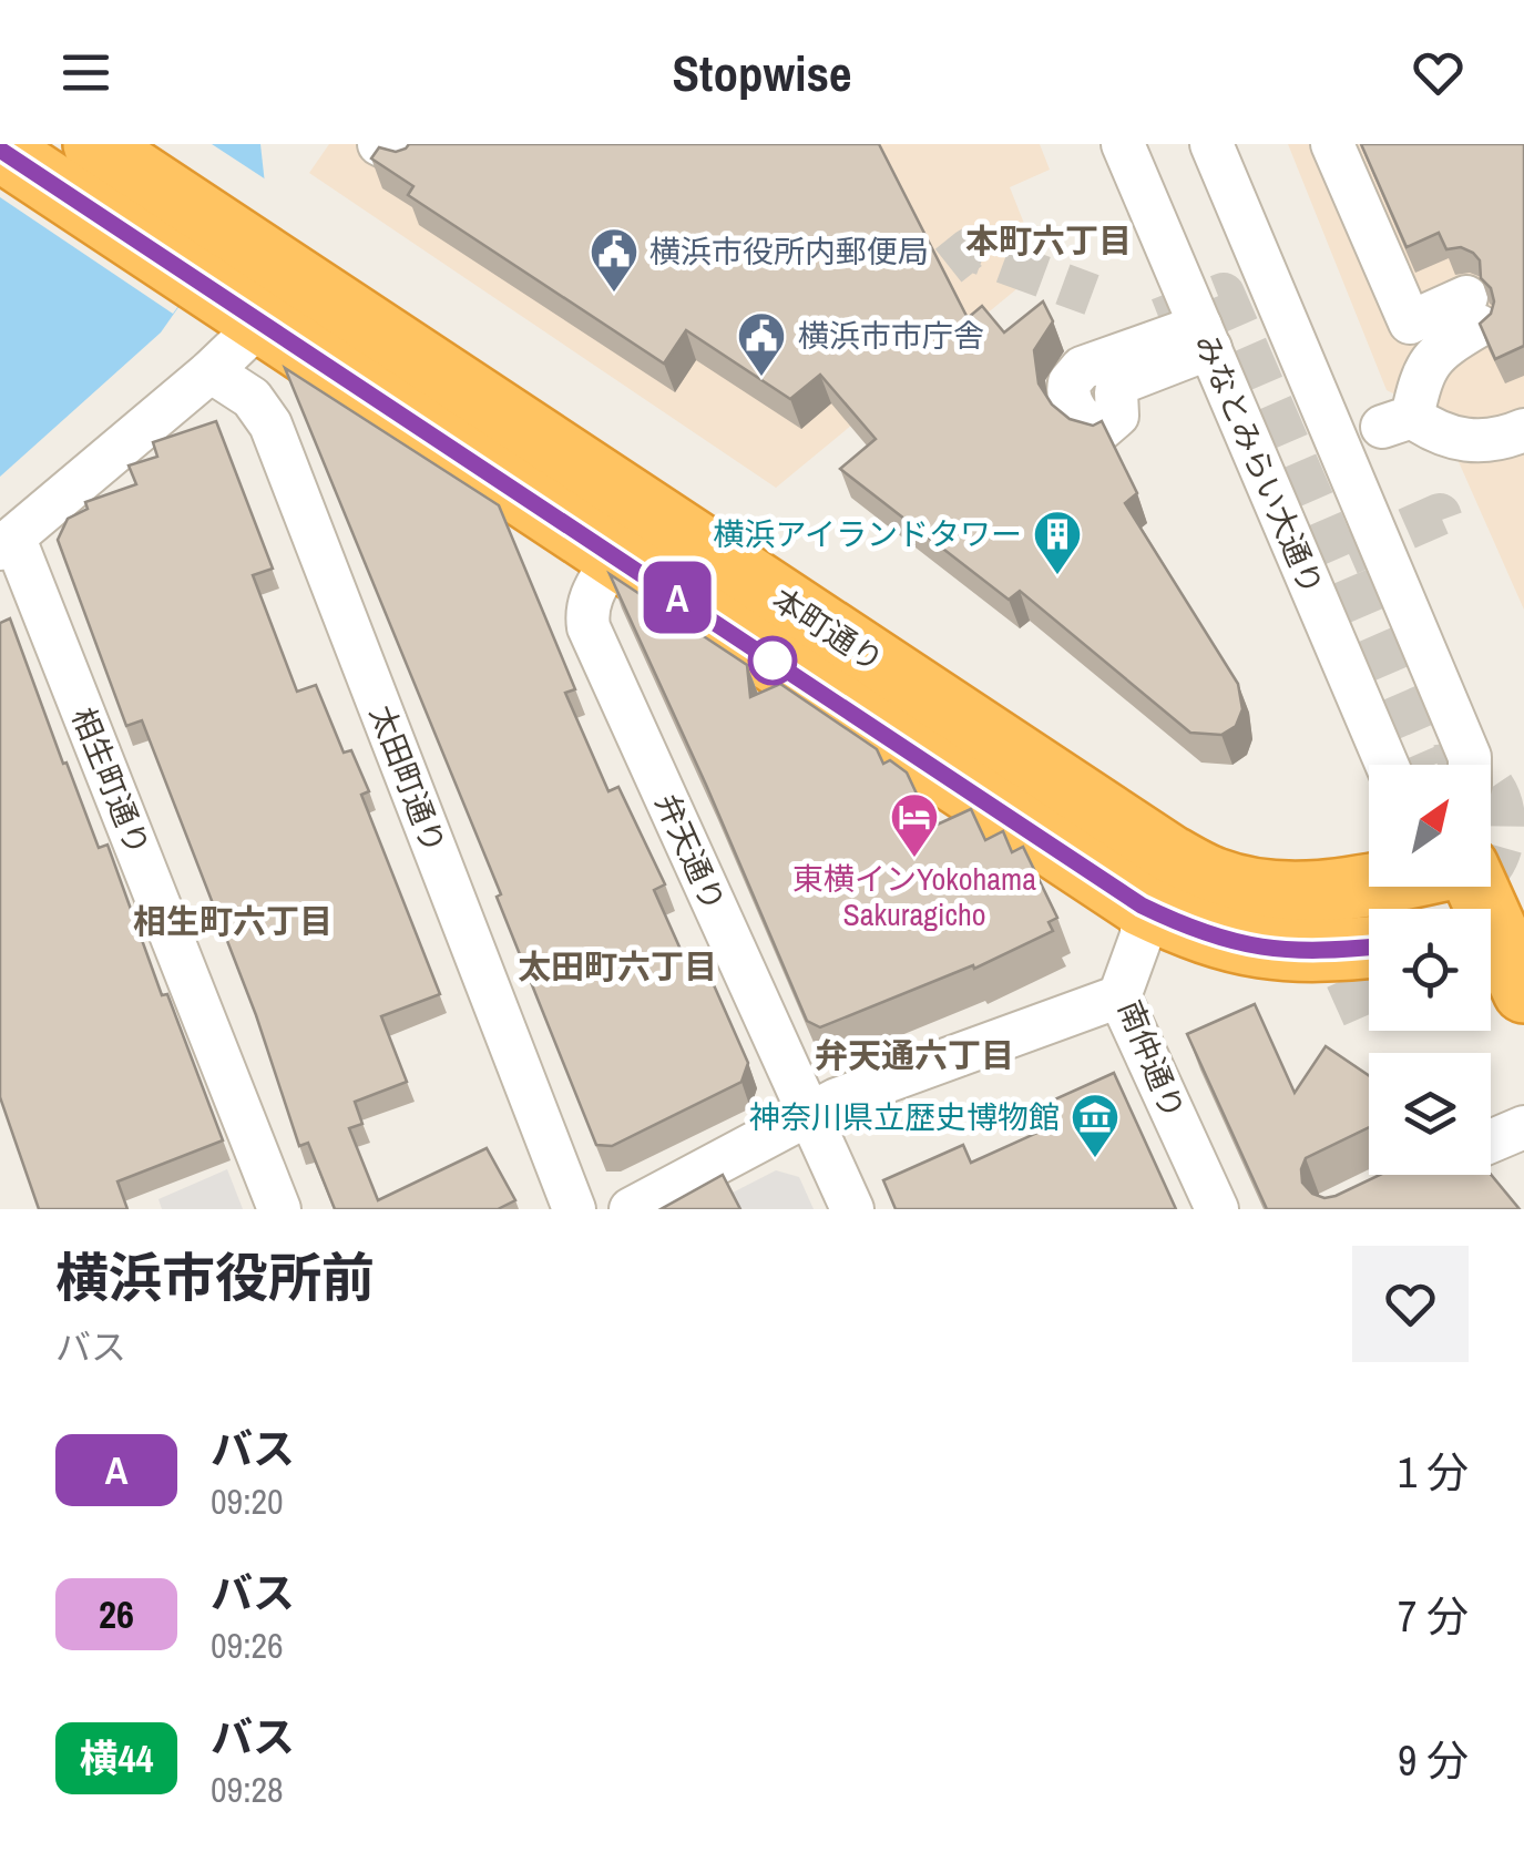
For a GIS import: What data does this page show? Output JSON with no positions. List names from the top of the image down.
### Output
{
  "streets": {
    "highway": ["本町通り"],
    "street": [
      "みなとみらい大通り",
      "太田町通り",
      "相生町通り",
      "弁天通り",
      "南仲通り"
    ]
  },
  "crossings": [
    ["本町通り", "弁天通り"],
    ["本町通り", "南仲通り"]
  ],
  "districts": [
    "本町六丁目",
    "相生町六丁目",
    "太田町六丁目",
    "弁天通六丁目"
  ],
  "places": {
    "public building": ["横浜市役所内郵便局", "横浜市市庁舎"],
    "building": ["横浜アイランドタワー"],
    "hotel": ["東横インYokohama Sakuragicho"],
    "museum": ["神奈川県立歴史博物館"]
  },
  "lines": ["bus line A"],
  "north": "top right",
  "page": {
    "header": "Stopwise",
    "on_map": "A",
    "heading": ["横浜市役所前", "バス"],
    "list": [
      {
        "mark": "A",
        "name": "バス",
        "note": "09:20",
        "value": "1 分"
      },
      {
        "mark": "26",
        "name": "バス",
        "note": "09:26",
        "value": "7 分"
      },
      {
        "mark": "横44",
        "name": "バス",
        "note": "09:28",
        "value": "9 分"
      }
    ]
  }
}
